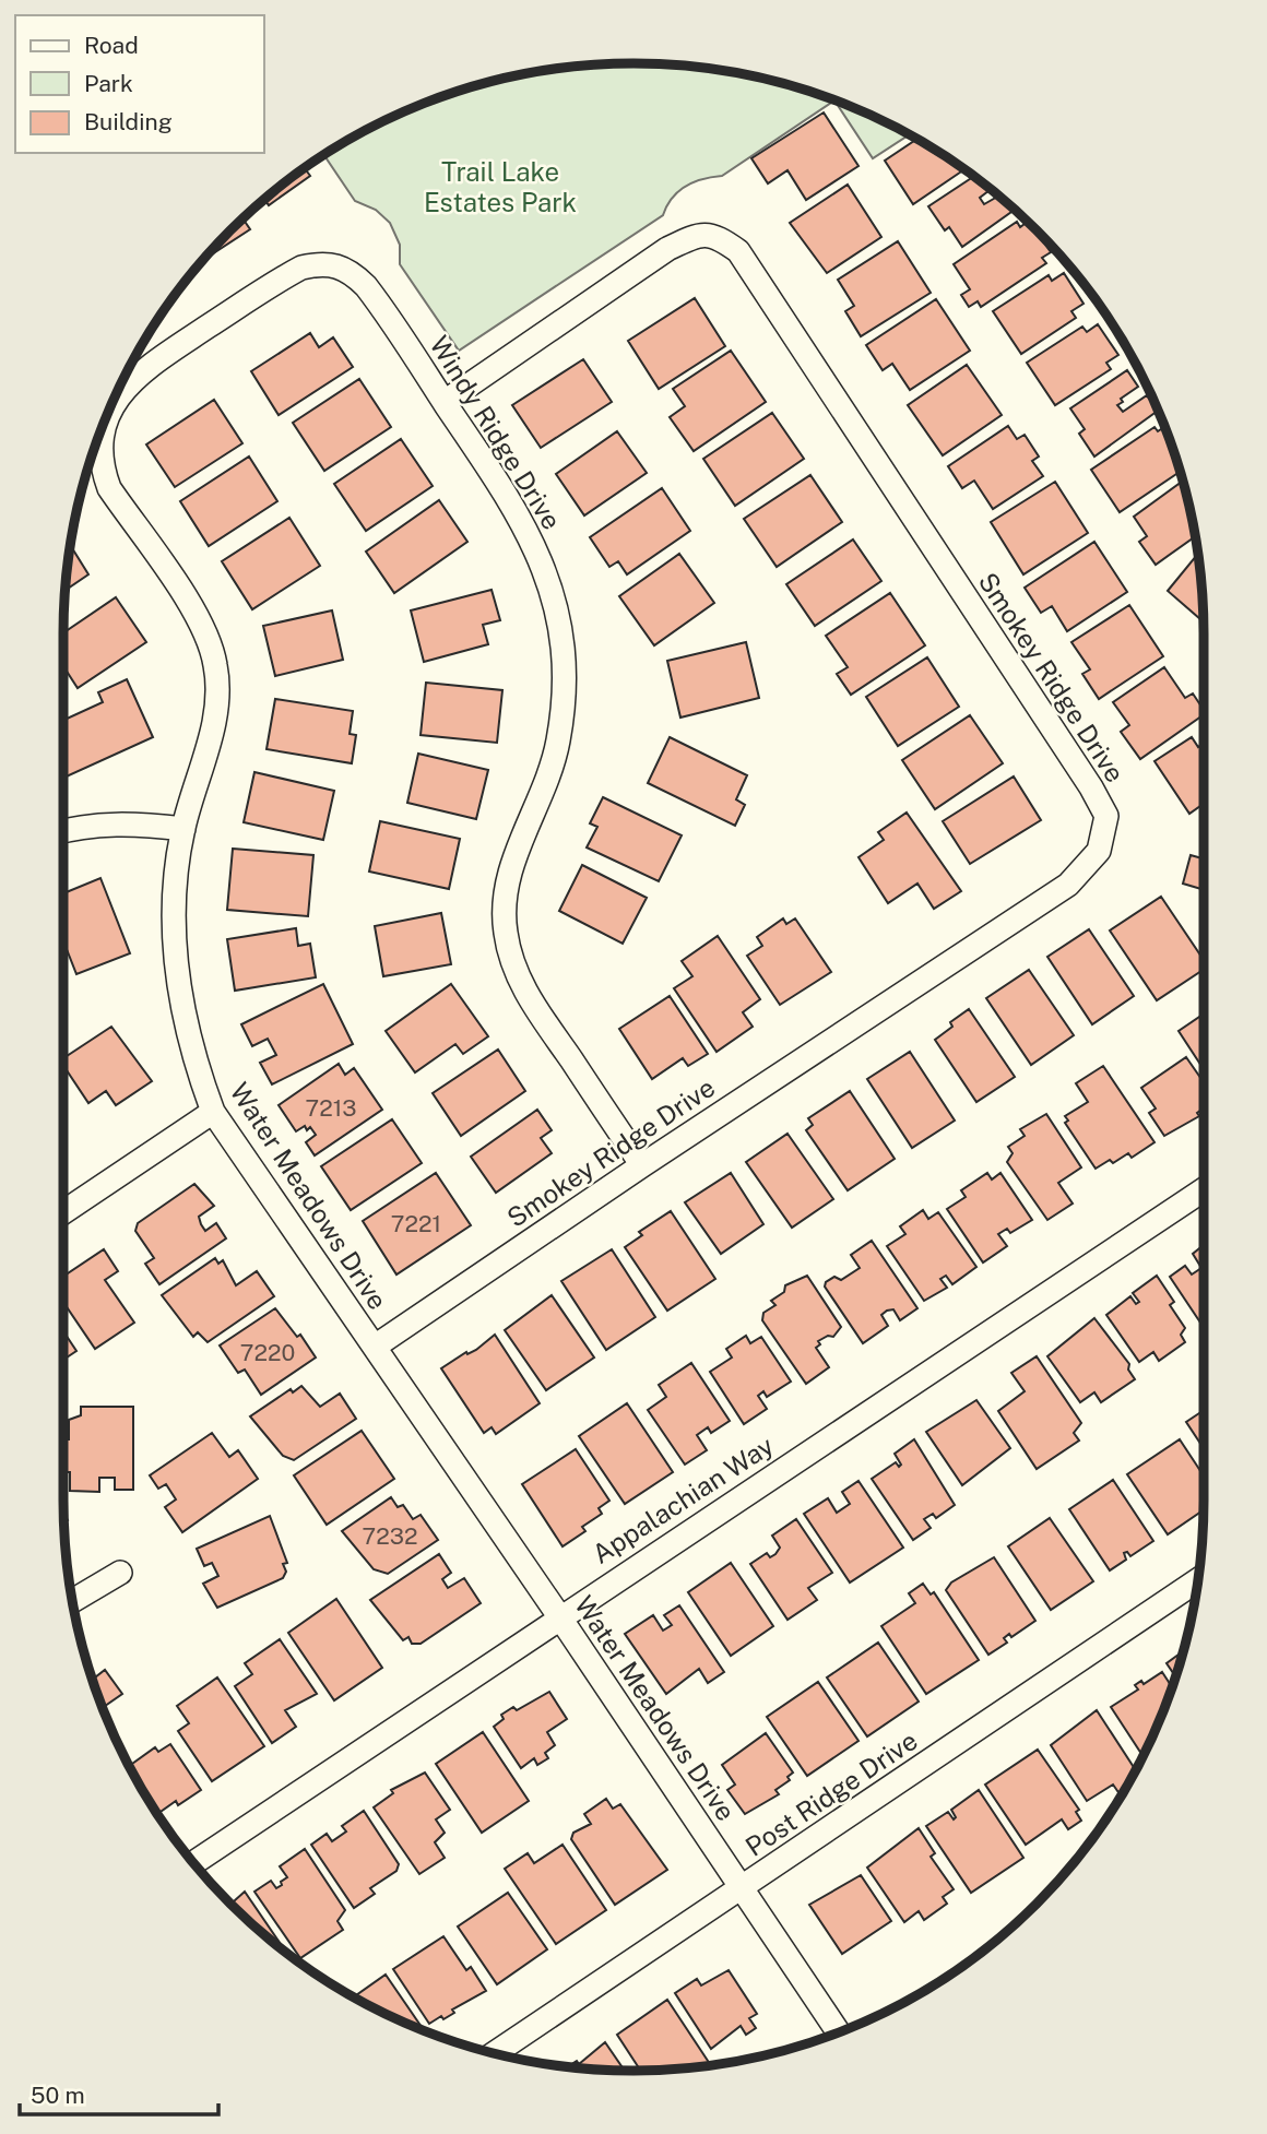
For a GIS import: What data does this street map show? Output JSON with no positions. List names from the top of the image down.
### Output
{
  "streets": {
    "street": [
      "Windy Ridge Drive",
      "Smokey Ridge Drive",
      "Water Meadows Drive",
      "Appalachian Way",
      "Post Ridge Drive"
    ]
  },
  "crossings": [
    ["Windy Ridge Drive", "Smokey Ridge Drive"],
    ["Windy Ridge Drive", "Water Meadows Drive"],
    ["Smokey Ridge Drive", "Water Meadows Drive"],
    ["Water Meadows Drive", "Appalachian Way"],
    ["Water Meadows Drive", "Post Ridge Drive"]
  ],
  "parks": ["Trail Lake Estates Park"],
  "house_numbers": [
    "7213",
    "7221",
    "7220",
    "7232"
  ],
  "legend": ["Road", "Park", "Building"],
  "scale_bar": "50 m"
}
